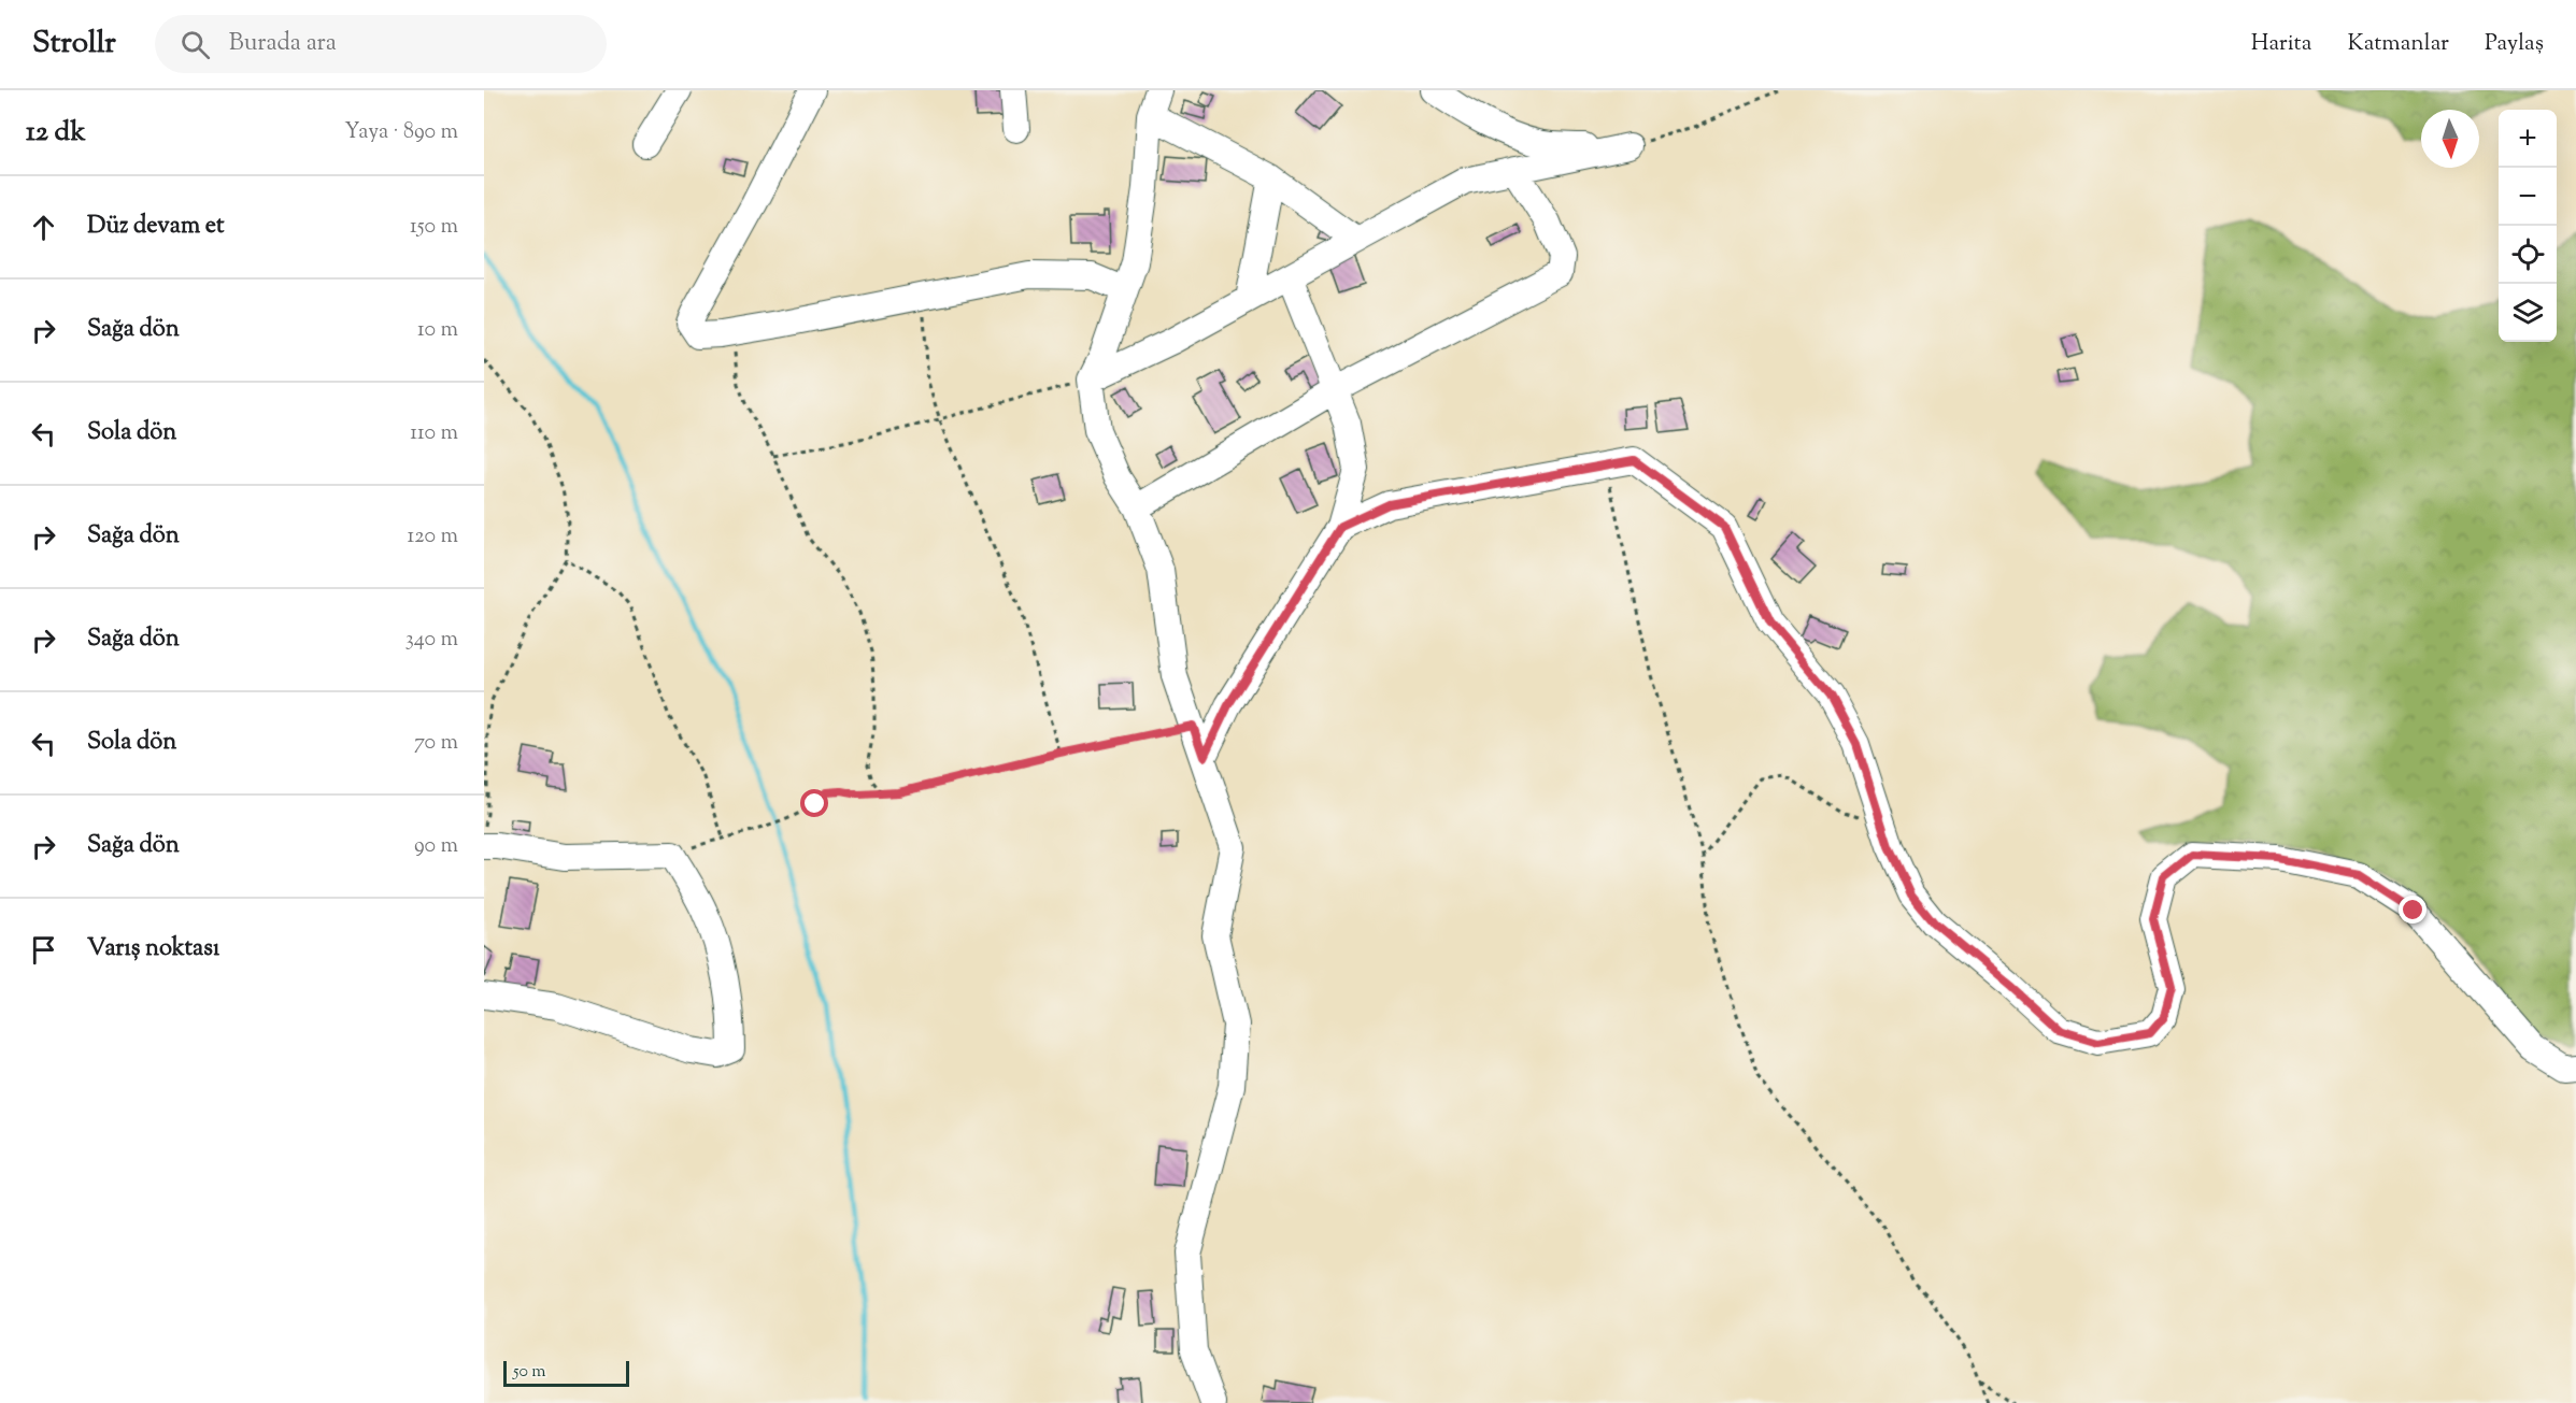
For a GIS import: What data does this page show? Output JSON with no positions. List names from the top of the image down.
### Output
{
  "scale_bar": "50 m",
  "north": "bottom",
  "page": {
    "header": "Strollr",
    "search": "Burada ara",
    "nav": ["Harita", "Katmanlar", "Paylaş"],
    "heading": ["12 dk", "Yaya · 890 m"],
    "map_buttons": ["+", "−"],
    "list": [
      ["Düz devam et", "150 m"],
      ["Sağa dön", "10 m"],
      ["Sola dön", "110 m"],
      ["Sağa dön", "120 m"],
      ["Sağa dön", "340 m"],
      ["Sola dön", "70 m"],
      ["Sağa dön", "90 m"],
      "Varış noktası"
    ],
    "scale": "50 m"
  }
}
